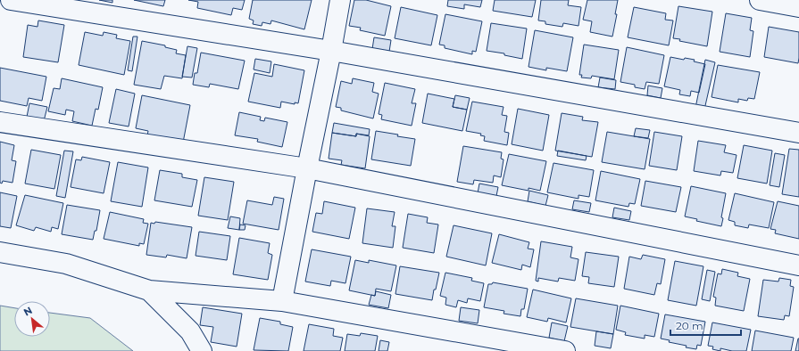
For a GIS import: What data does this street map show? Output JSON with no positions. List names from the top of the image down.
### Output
{
  "scale_bar": "20 m",
  "north": "top left"
}
